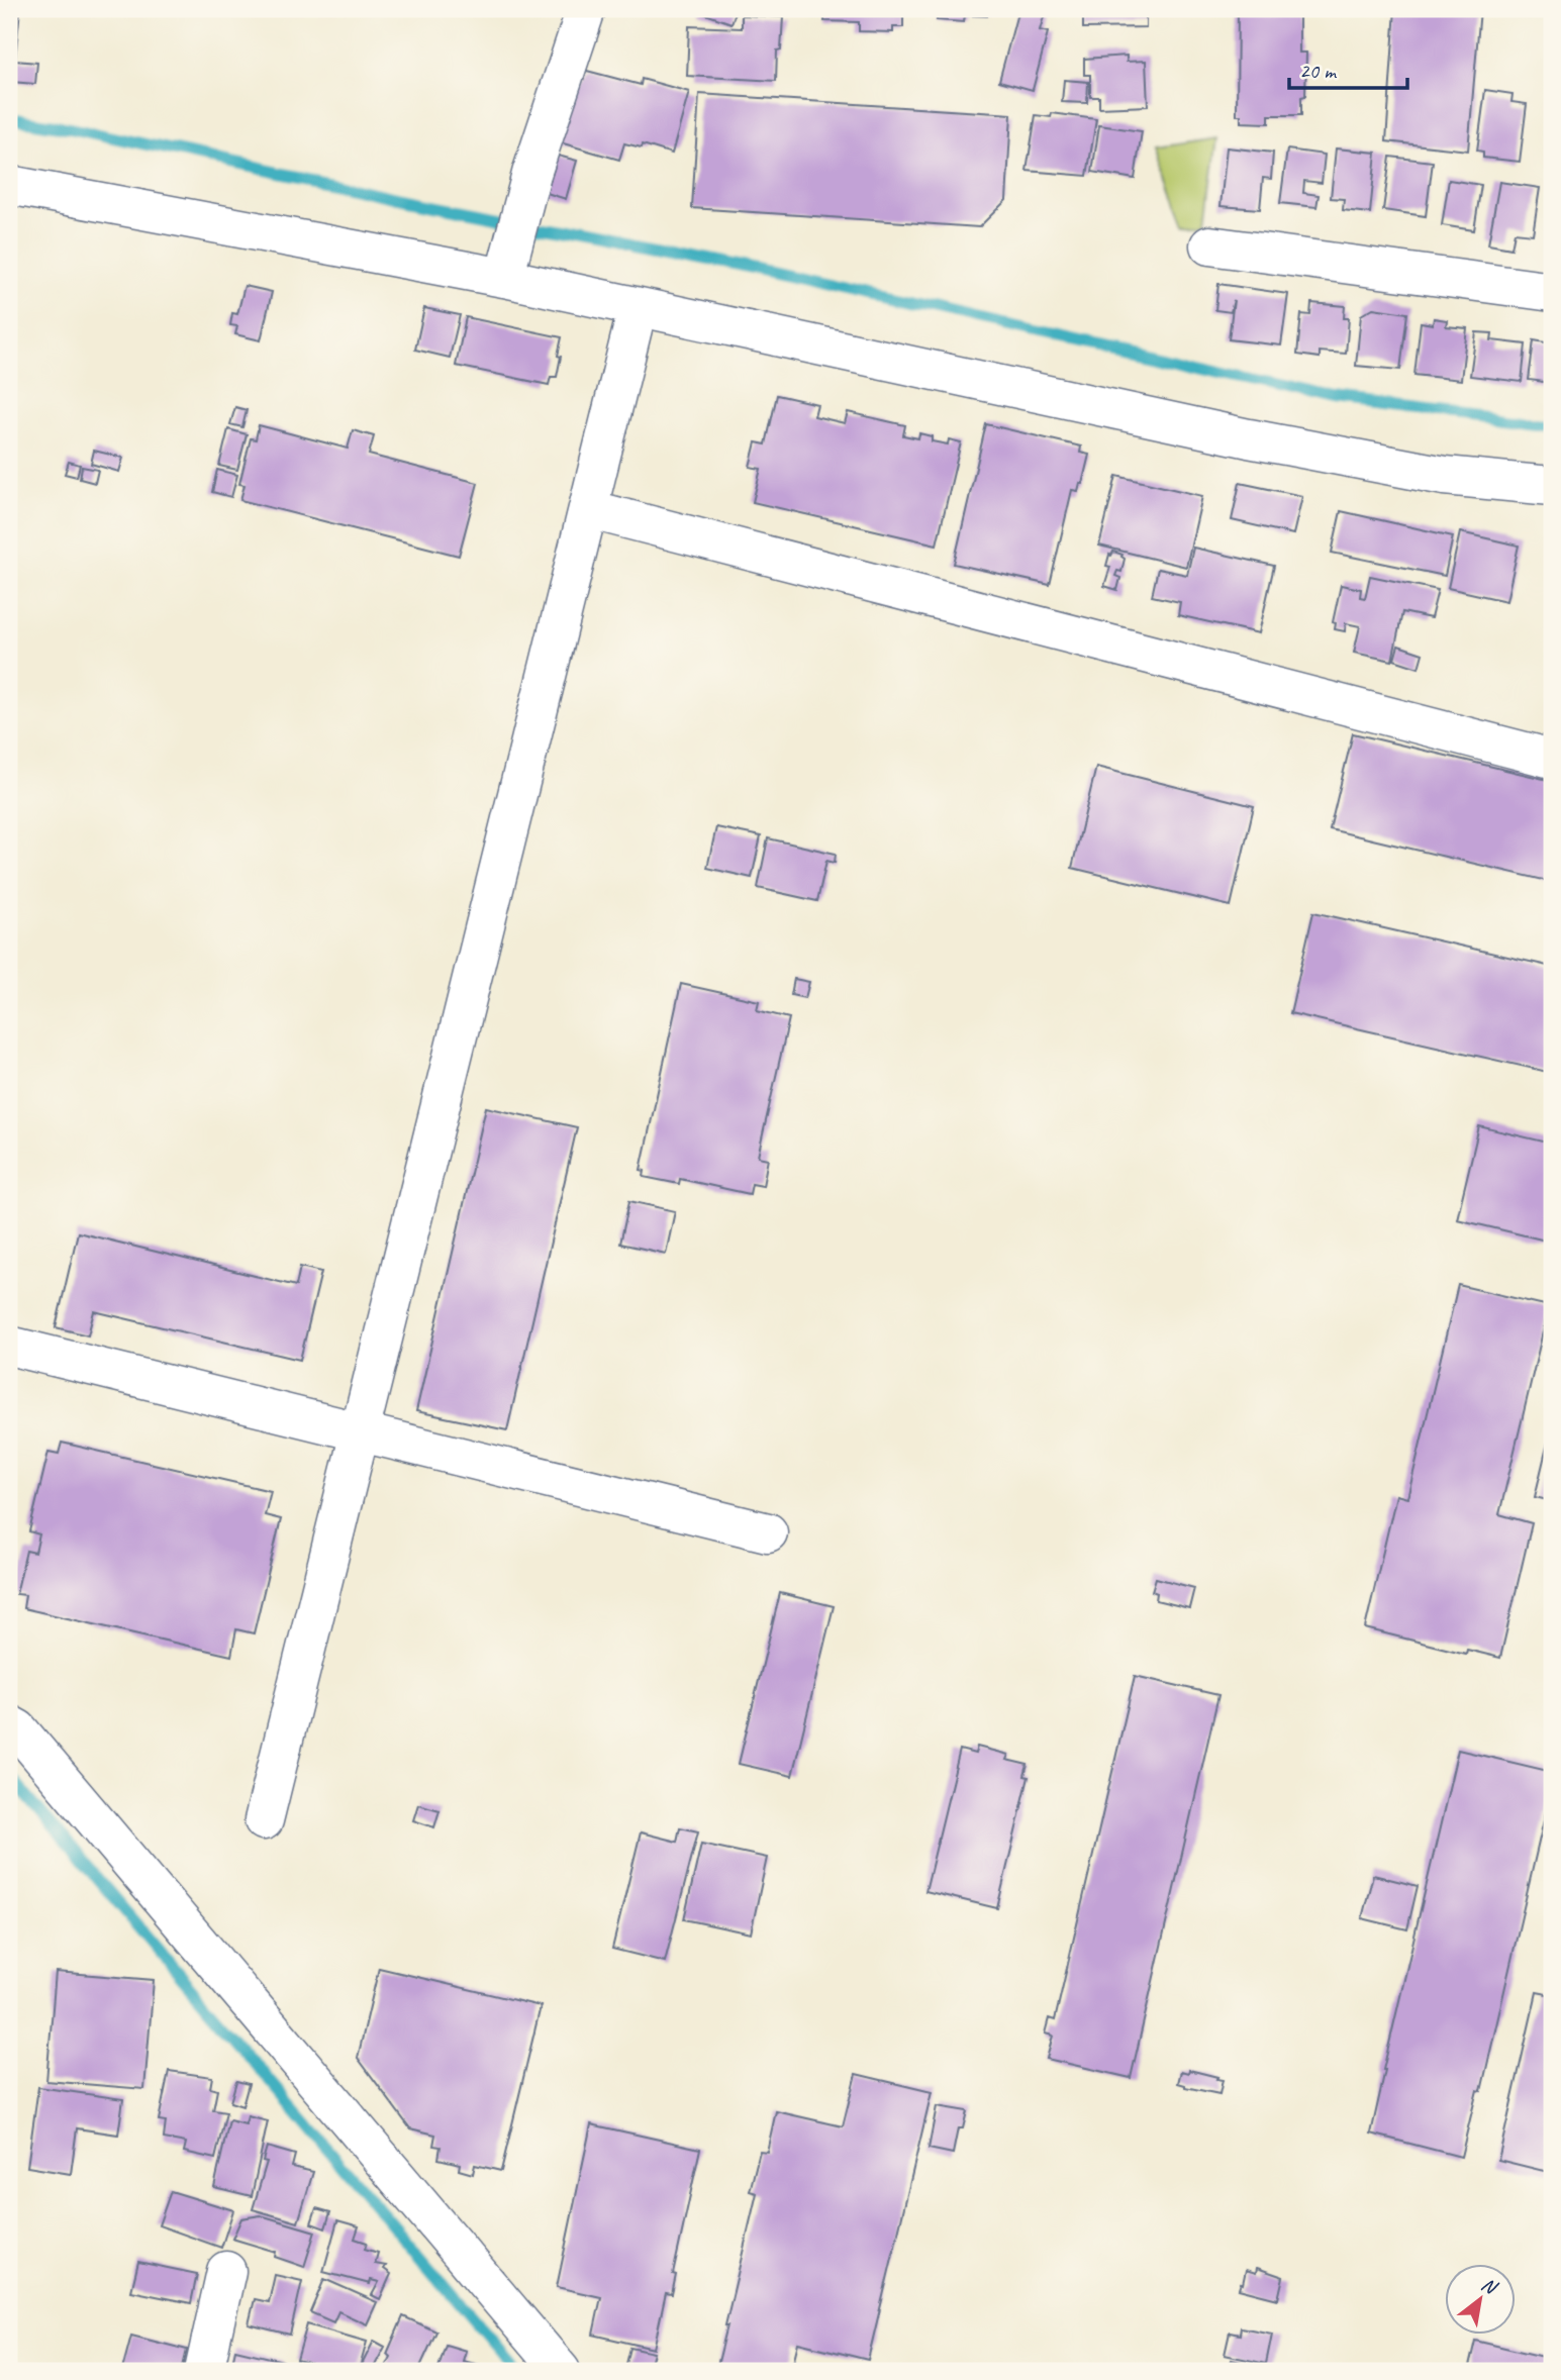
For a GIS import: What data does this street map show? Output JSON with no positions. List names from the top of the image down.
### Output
{
  "scale_bar": "20 m",
  "north": "top right"
}
